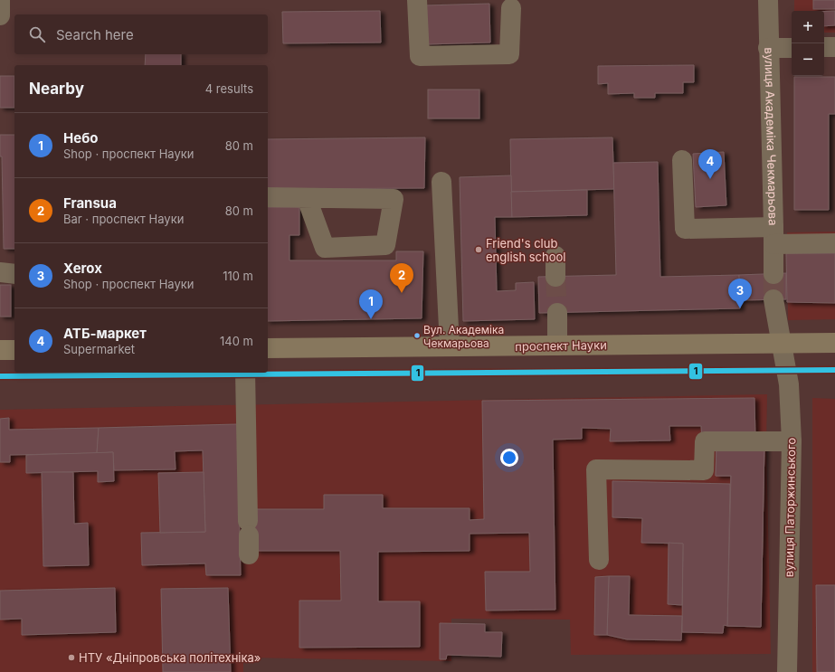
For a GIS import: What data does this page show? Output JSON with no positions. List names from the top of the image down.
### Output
{
  "streets": {
    "main road": ["проспект Науки"],
    "street": ["вулиця Академіка Чекмарьова", "вулиця Паторжинського"]
  },
  "crossings": [
    ["проспект Науки", "вулиця Паторжинського"]
  ],
  "places": ["Friend's club english school", "Вул. Академіка Чекмарьова", "НТУ «Дніпровська політехніка»"],
  "lines": ["transit line 1"],
  "page": {
    "map_buttons": ["+", "−"],
    "search": "Search here",
    "heading": ["Nearby", "4 results"],
    "list": [
      {
        "mark": "1",
        "name": "Небо",
        "note": "Shop · проспект Науки",
        "value": "80 m"
      },
      {
        "mark": "2",
        "name": "Fransua",
        "note": "Bar · проспект Науки",
        "value": "80 m"
      },
      {
        "mark": "3",
        "name": "Xerox",
        "note": "Shop · проспект Науки",
        "value": "110 m"
      },
      {
        "mark": "4",
        "name": "АТБ-маркет",
        "note": "Supermarket",
        "value": "140 m"
      }
    ],
    "pins": [
      "4",
      "2",
      "3",
      "1"
    ]
  }
}
